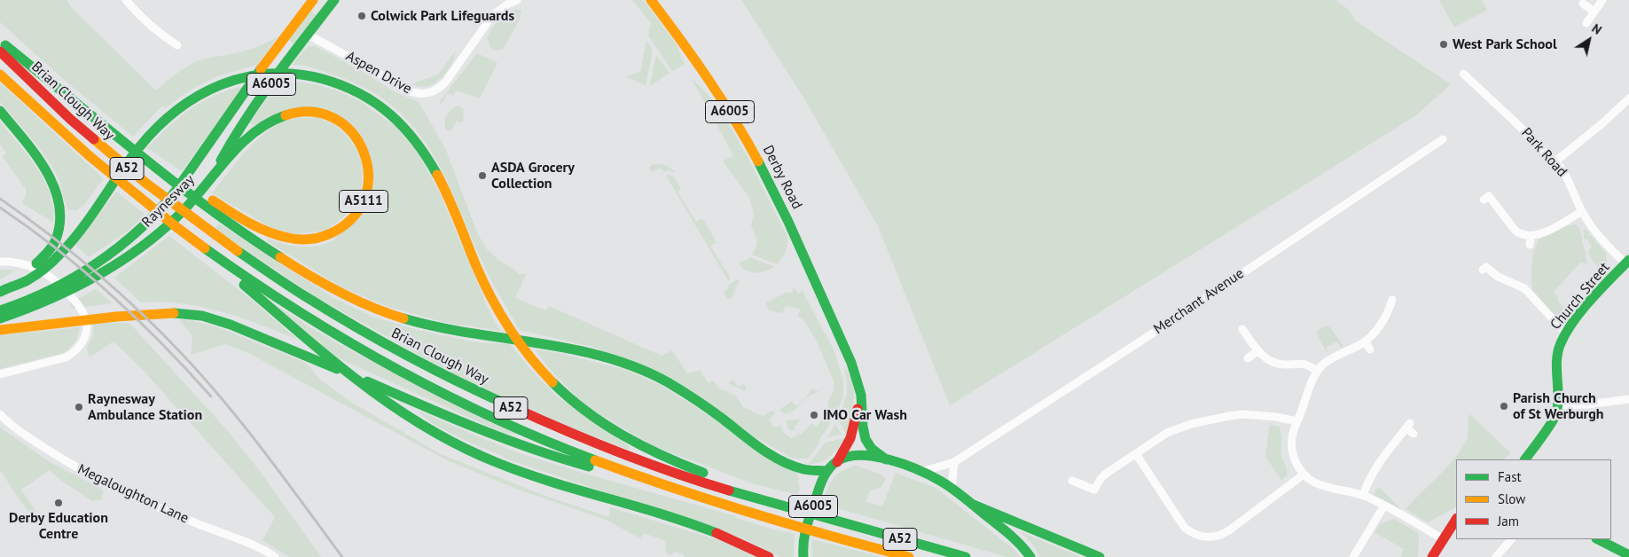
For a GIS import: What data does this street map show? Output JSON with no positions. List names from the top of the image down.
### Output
{
  "streets": {
    "main road": [
      "A6005",
      "Brian Clough Way",
      "A52",
      "Derby Road",
      "Raynesway",
      "A5111",
      "Church Street"
    ],
    "street": [
      "Aspen Drive",
      "Park Road",
      "Merchant Avenue",
      "Megaloughton Lane"
    ]
  },
  "crossings": [
    ["Aspen Drive", "Raynesway"],
    ["A6005", "Derby Road"],
    ["A6005", "Merchant Avenue"],
    ["Park Road", "Church Street"],
    ["Raynesway", "A5111"]
  ],
  "places": [
    "Colwick Park Lifeguards",
    "West Park School",
    "ASDA Grocery Collection",
    "Parish Church of St Werburgh",
    "Raynesway Ambulance Station",
    "IMO Car Wash",
    "Derby Education Centre"
  ],
  "legend": ["Fast", "Slow", "Jam"],
  "north": "top right"
}
